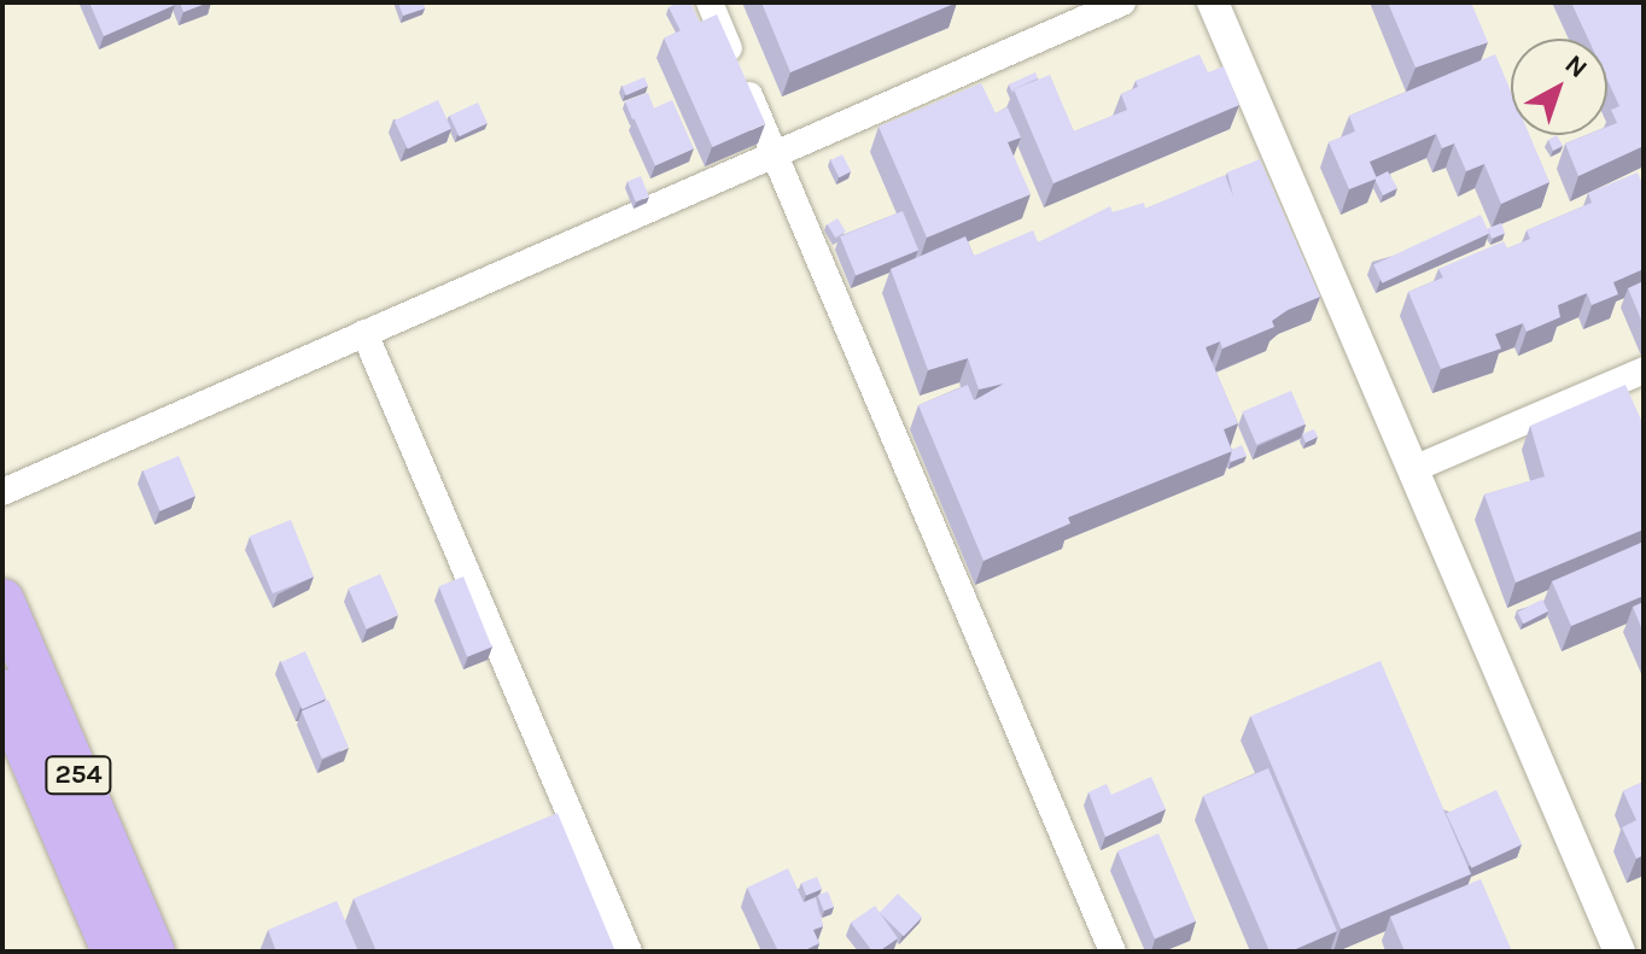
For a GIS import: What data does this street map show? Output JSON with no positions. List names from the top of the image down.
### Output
{
  "streets": {
    "highway": ["254"]
  },
  "north": "top right"
}
